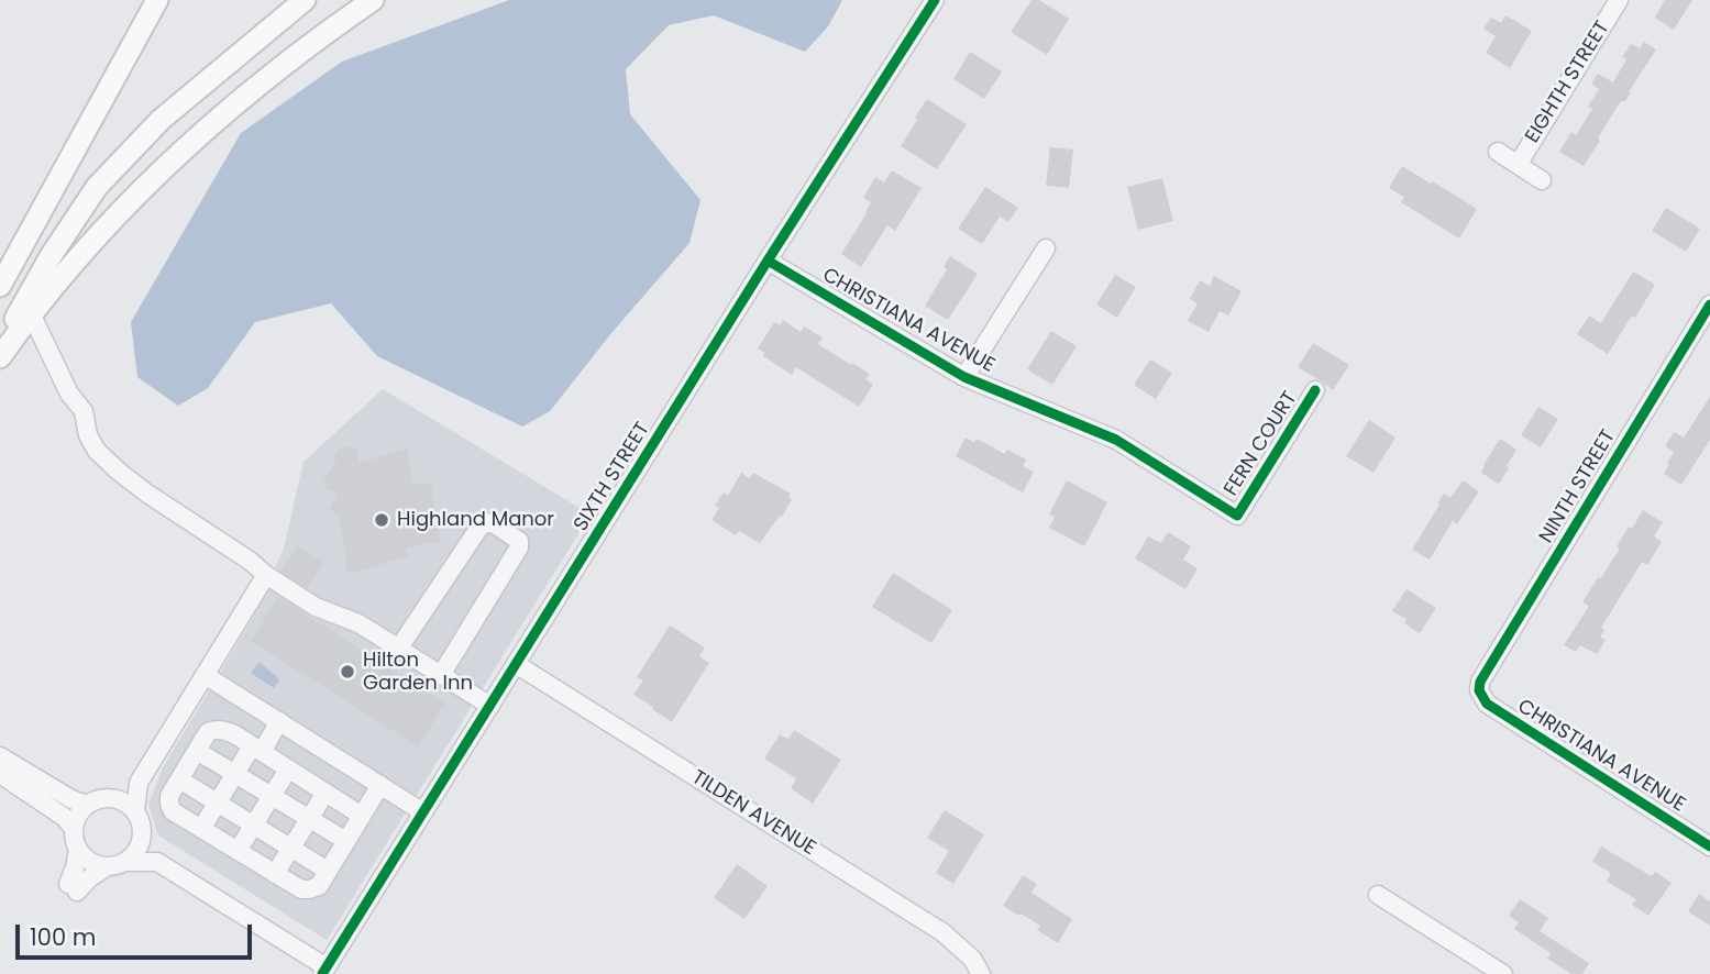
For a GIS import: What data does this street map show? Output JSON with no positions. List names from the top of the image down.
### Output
{
  "streets": {
    "street": [
      "EIGHTH STREET",
      "CHRISTIANA AVENUE",
      "FERN COURT",
      "SIXTH STREET",
      "NINTH STREET",
      "TILDEN AVENUE"
    ]
  },
  "crossings": [
    ["CHRISTIANA AVENUE", "FERN COURT"],
    ["CHRISTIANA AVENUE", "SIXTH STREET"],
    ["CHRISTIANA AVENUE", "NINTH STREET"],
    ["SIXTH STREET", "TILDEN AVENUE"]
  ],
  "places": ["Highland Manor", "Hilton Garden Inn"],
  "scale_bar": "100 m"
}
